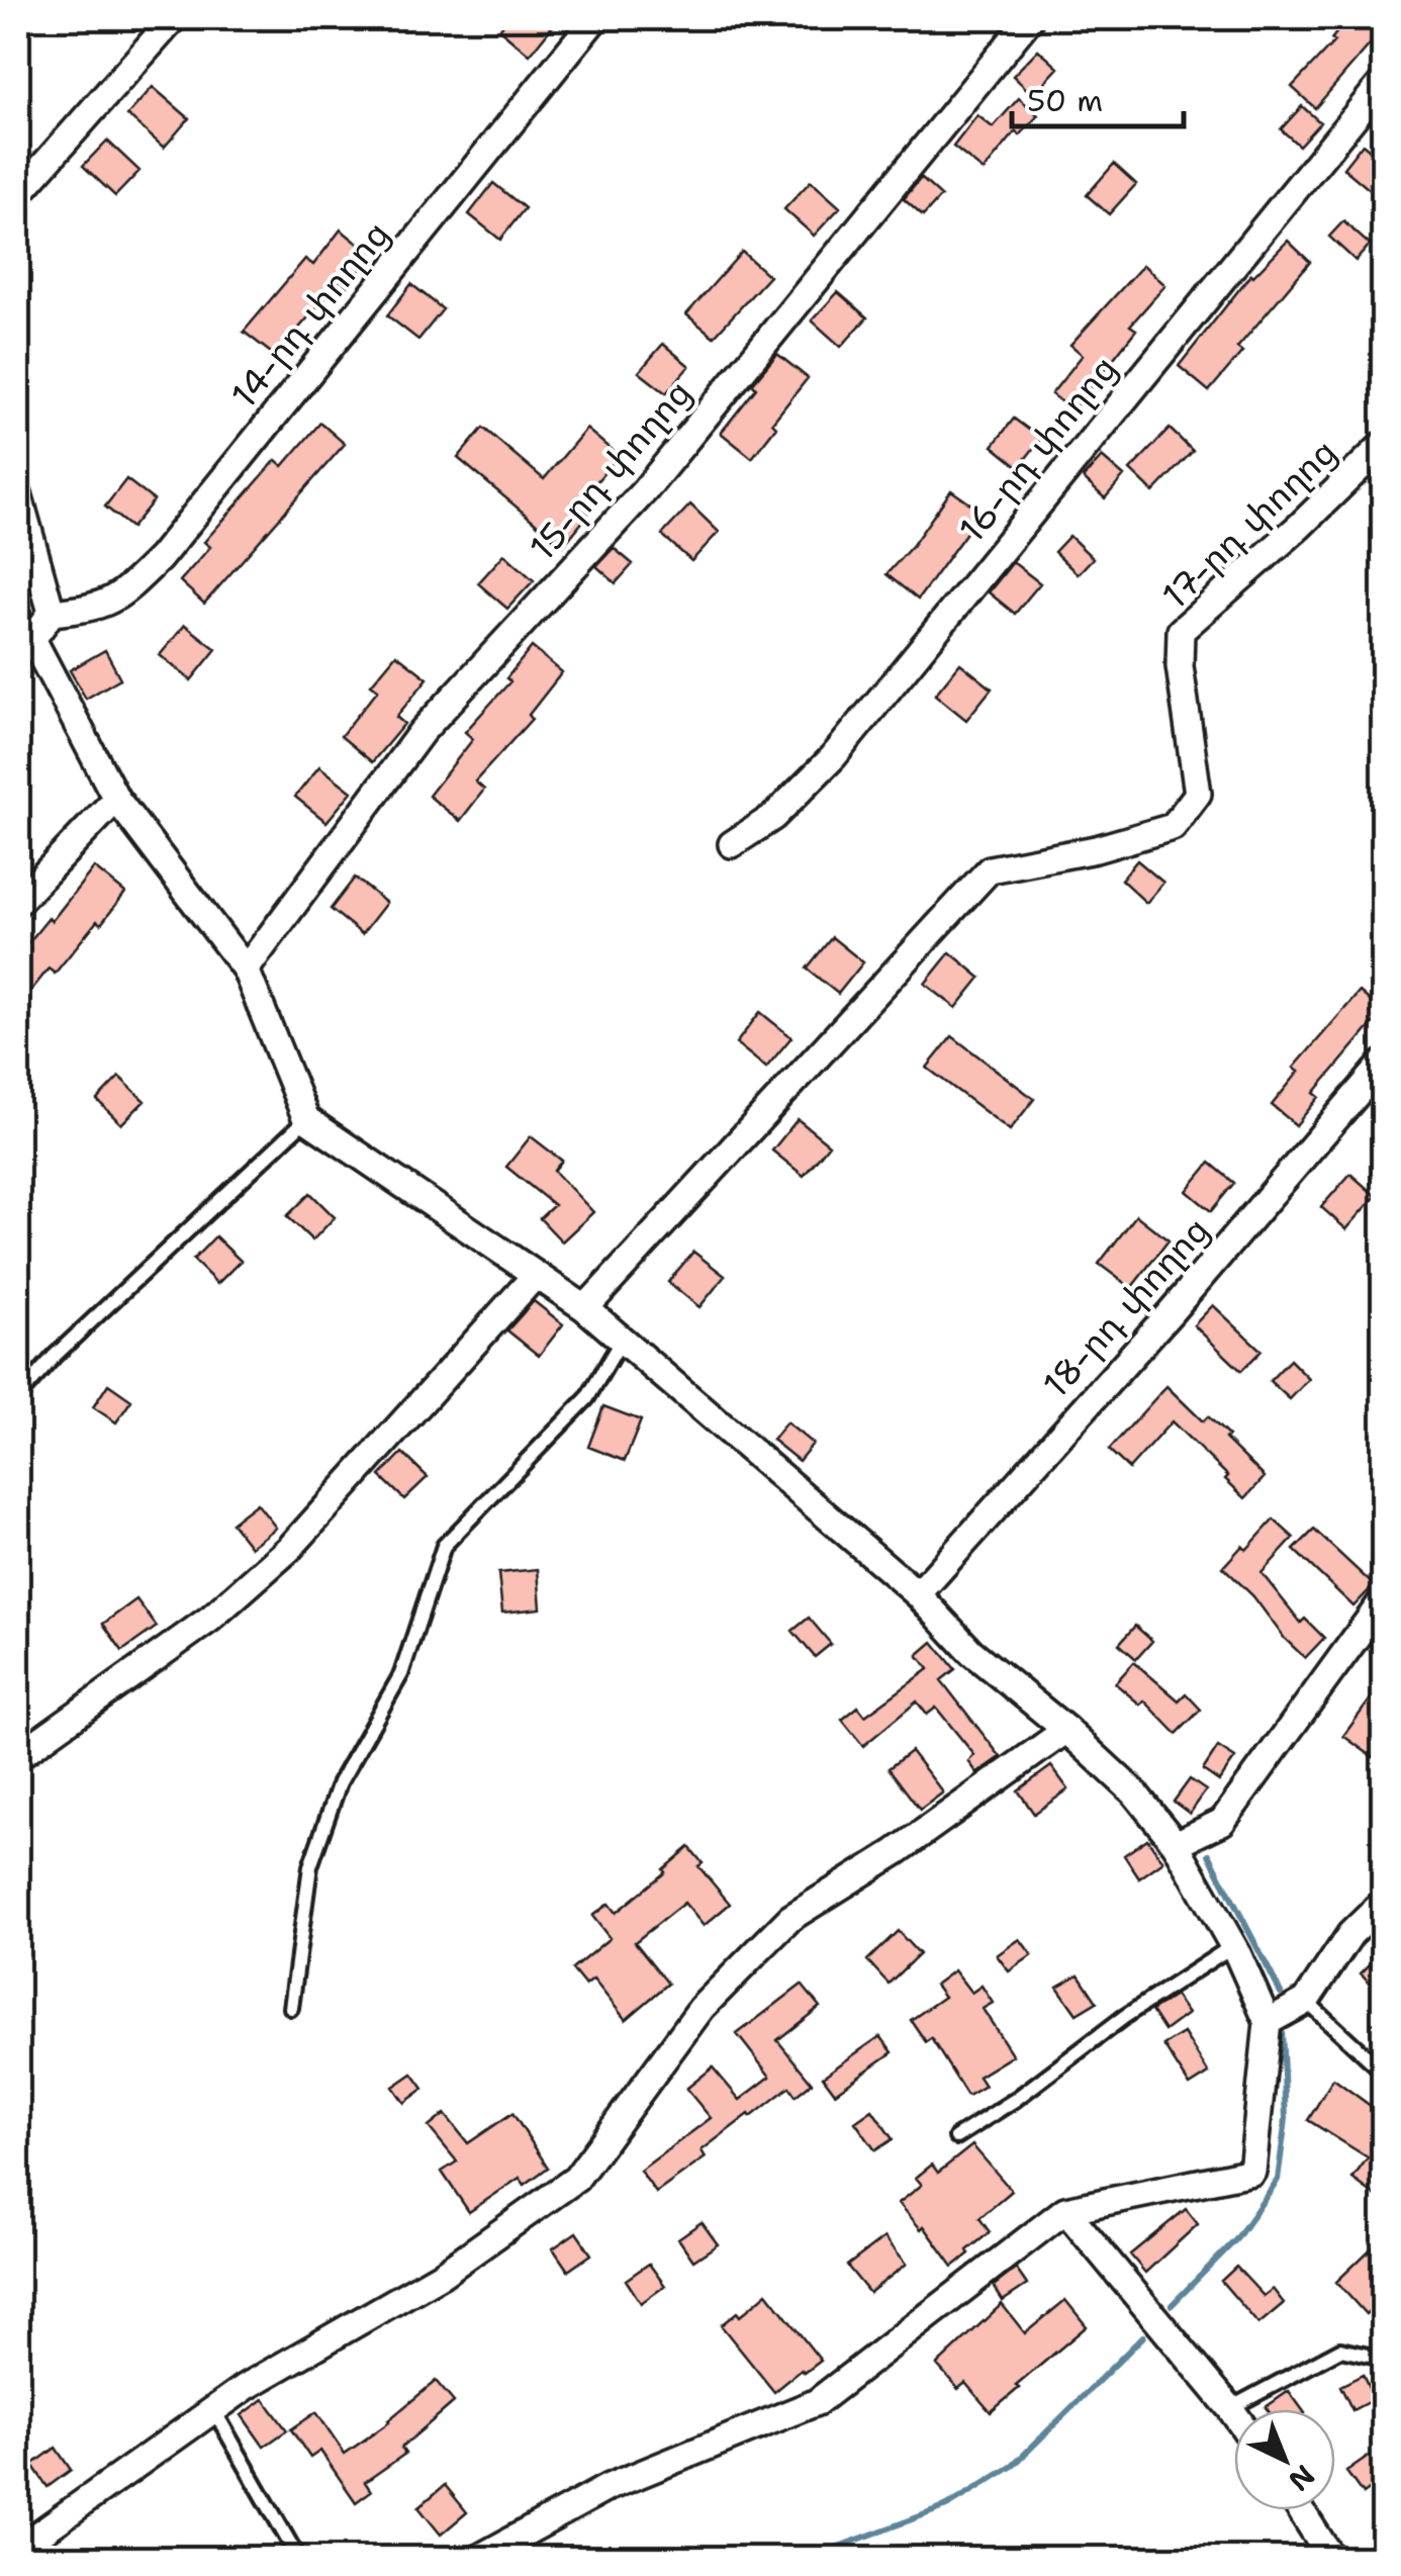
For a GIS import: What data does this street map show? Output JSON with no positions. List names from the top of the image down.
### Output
{
  "streets": {
    "street": [
      "14-րդ փողոց",
      "16-րդ փողոց",
      "15-րդ փողոց",
      "17-րդ փողոց",
      "18-րդ փողոց"
    ]
  },
  "scale_bar": "50 m",
  "north": "bottom right"
}
